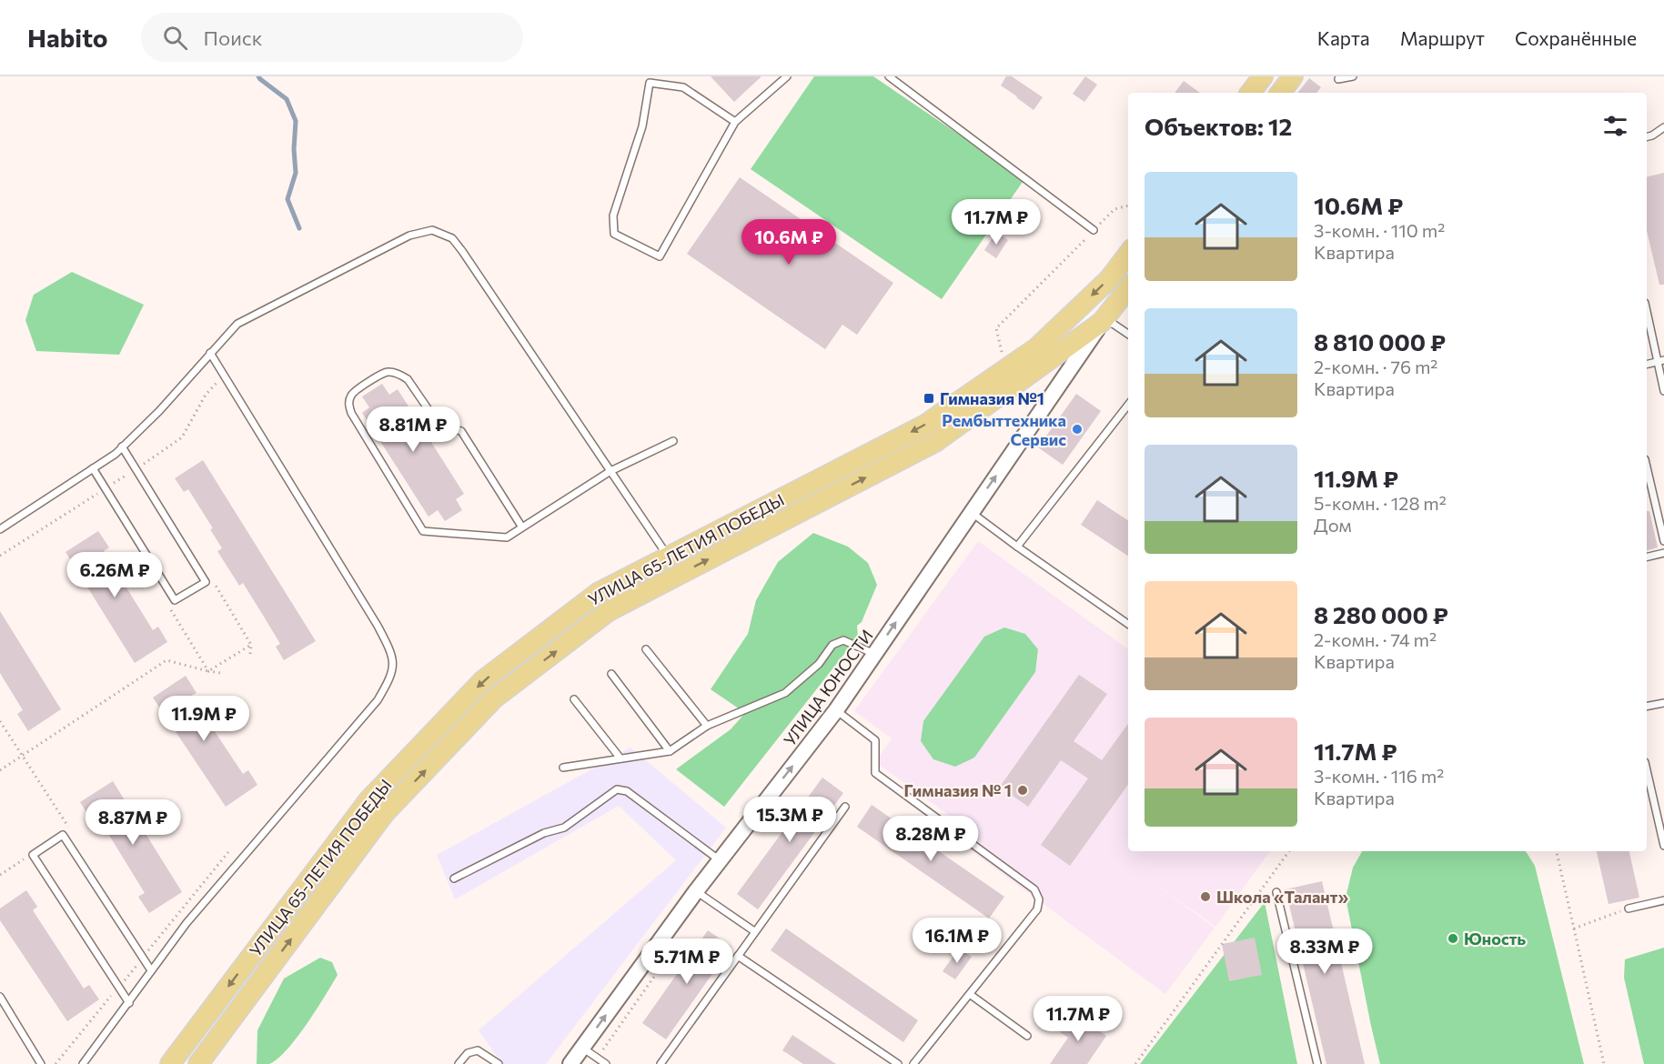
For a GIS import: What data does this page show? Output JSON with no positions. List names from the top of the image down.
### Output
{
  "streets": {
    "main road": ["УЛИЦА 65-ЛЕТИЯ ПОБЕДЫ"],
    "street": ["УЛИЦА ЮНОСТИ"]
  },
  "crossings": [
    ["УЛИЦА 65-ЛЕТИЯ ПОБЕДЫ", "УЛИЦА ЮНОСТИ"]
  ],
  "one_way": ["УЛИЦА ЮНОСТИ"],
  "places": {
    "transit": ["Гимназия №1"],
    "other": [
      "Рембыттехника Сервис",
      "Гимназия № 1",
      "Школа «Талант»",
      "Юность"
    ]
  },
  "page": {
    "header": "Habito",
    "search": "Поиск",
    "nav": ["Карта", "Маршрут", "Сохранённые"],
    "heading": "Объектов: 12",
    "list": [
      {
        "name": "10.6M ₽",
        "note": "3-комн. · 110 m² · Квартира"
      },
      {
        "name": "8 810 000 ₽",
        "note": "2-комн. · 76 m² · Квартира"
      },
      {
        "name": "11.9M ₽",
        "note": "5-комн. · 128 m² · Дом"
      },
      {
        "name": "8 280 000 ₽",
        "note": "2-комн. · 74 m² · Квартира"
      },
      {
        "name": "11.7M ₽",
        "note": "3-комн. · 116 m² · Квартира"
      }
    ],
    "price": [
      "11.7M ₽",
      "10.6M ₽",
      "8.81M ₽",
      "6.26M ₽",
      "11.9M ₽",
      "15.3M ₽",
      "8.87M ₽",
      "8.28M ₽",
      "16.1M ₽",
      "8.33M ₽",
      "5.71M ₽",
      "11.7M ₽"
    ]
  }
}
